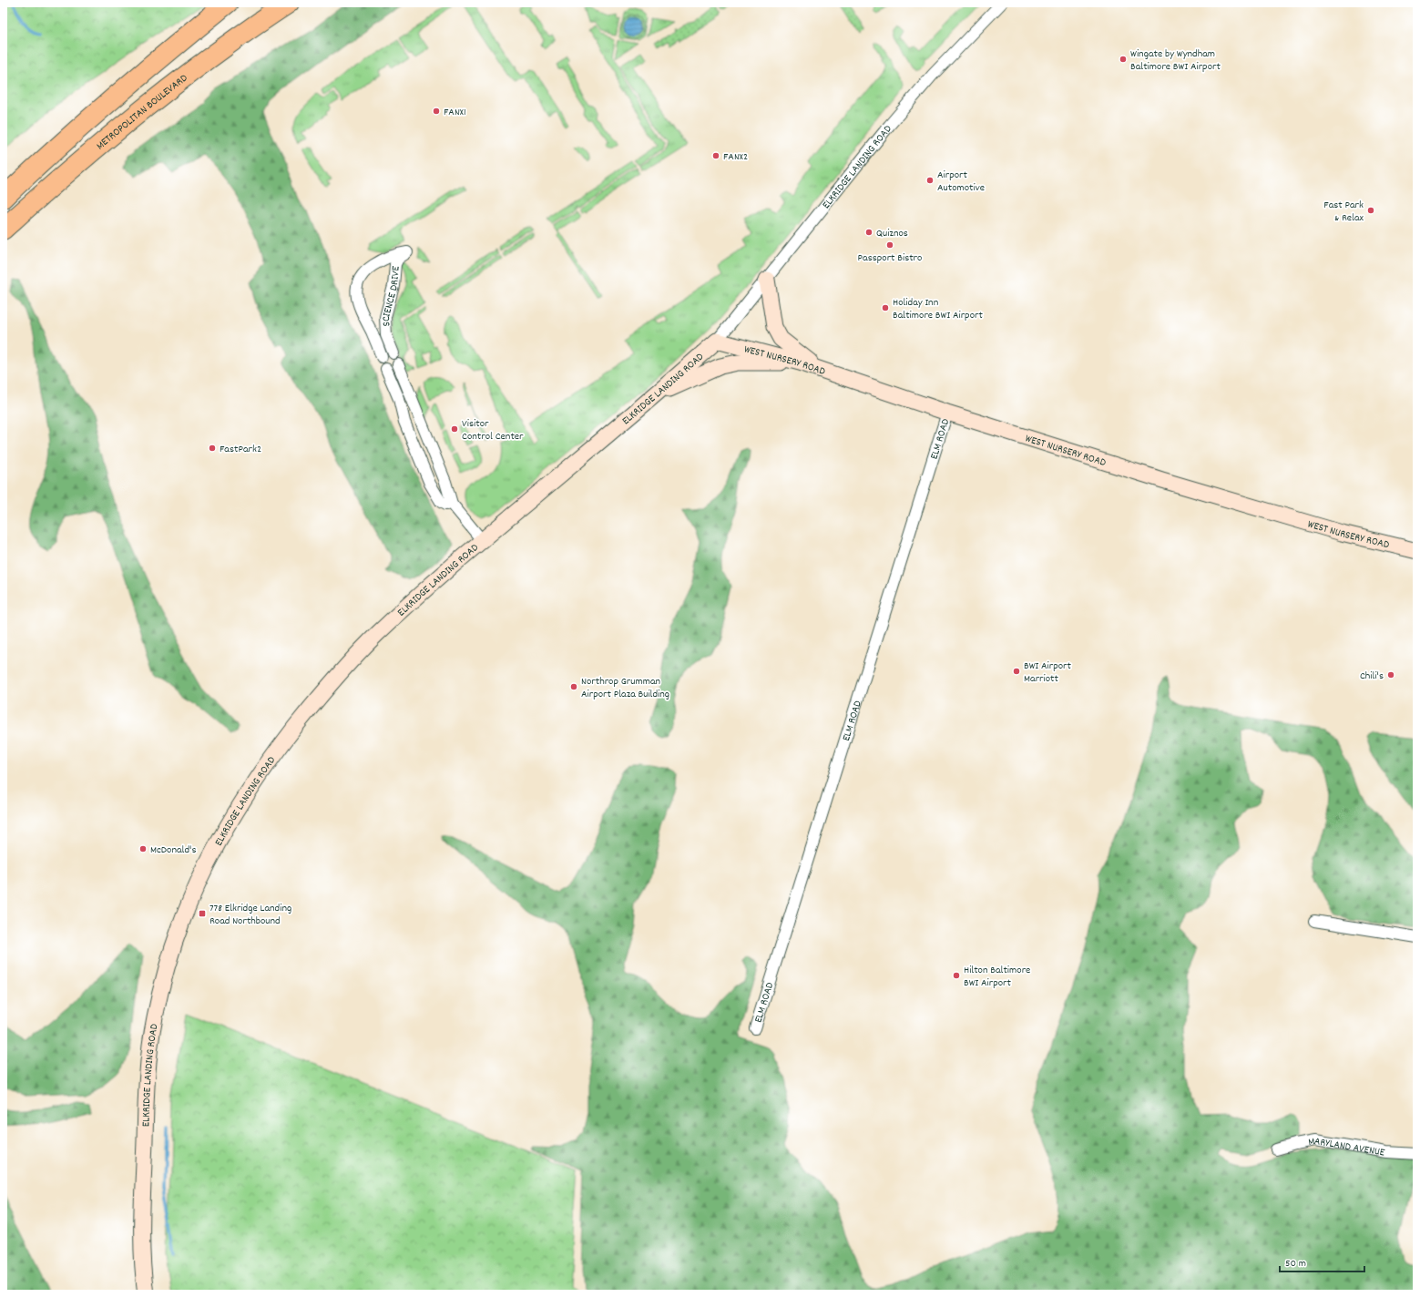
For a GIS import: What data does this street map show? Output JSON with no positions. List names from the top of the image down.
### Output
{
  "streets": {
    "highway": ["METROPOLITAN BOULEVARD"],
    "main road": ["ELKRIDGE LANDING ROAD", "WEST NURSERY ROAD"],
    "street": ["SCIENCE DRIVE", "ELM ROAD", "MARYLAND AVENUE"]
  },
  "crossings": [
    ["ELKRIDGE LANDING ROAD", "WEST NURSERY ROAD"],
    ["WEST NURSERY ROAD", "ELM ROAD"]
  ],
  "places": {
    "other": [
      "Wingate by Wyndham Baltimore BWI Airport",
      "FANX1",
      "FANX2",
      "Airport Automotive",
      "Fast Park & Relax",
      "Quiznos",
      "Passport Bistro",
      "Holiday Inn Baltimore BWI Airport",
      "Visitor Control Center",
      "FastPark2",
      "BWI Airport Marriott",
      "Chili's",
      "Northrop Grumman Airport Plaza Building",
      "McDonald's",
      "Hilton Baltimore BWI Airport"
    ],
    "transit": ["778 Elkridge Landing Road Northbound"]
  },
  "scale_bar": "50 m"
}
